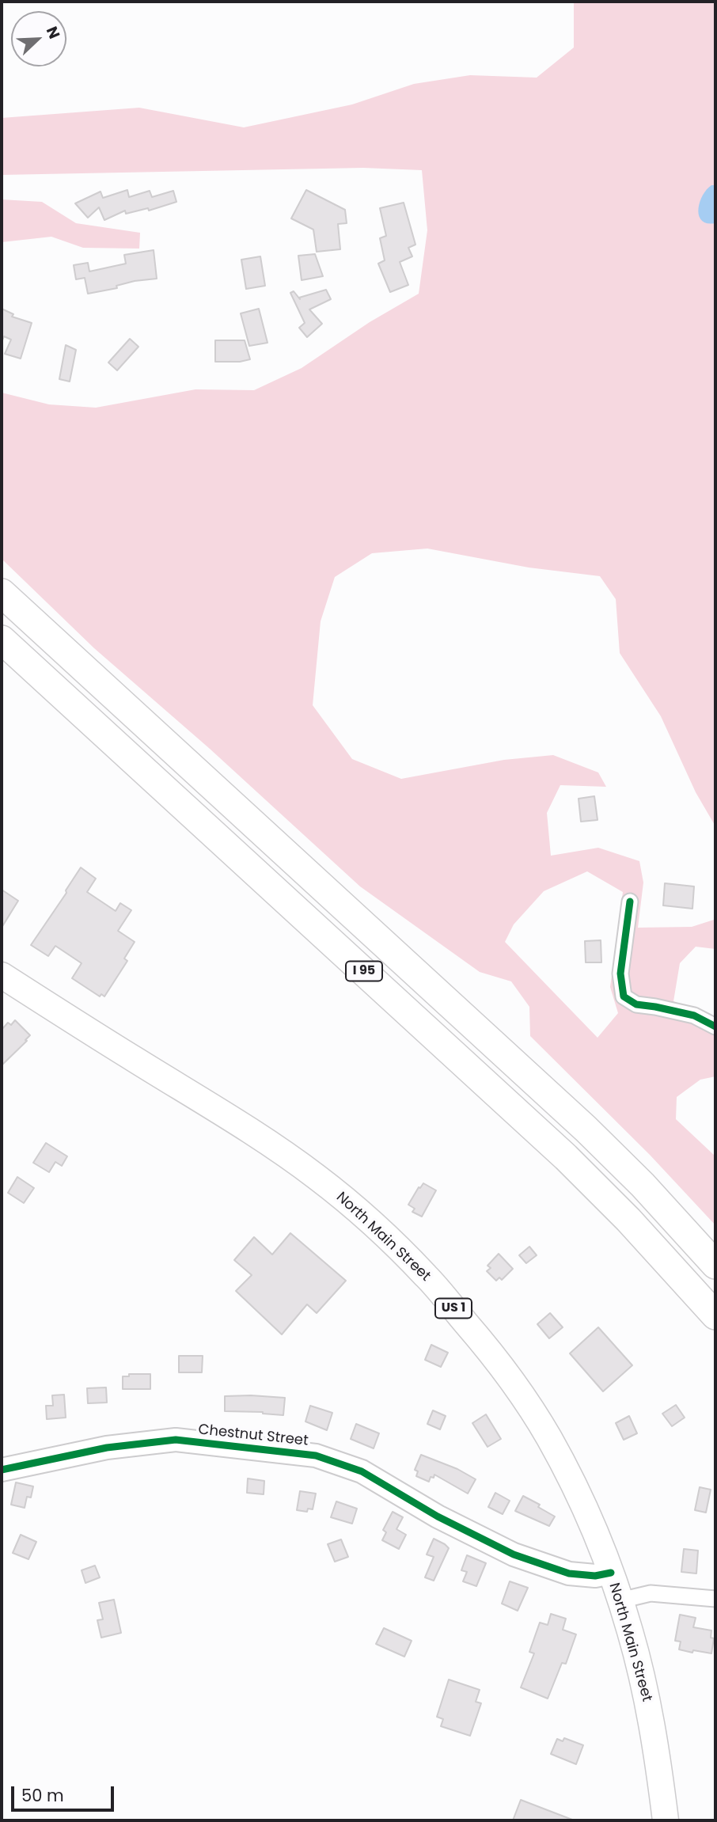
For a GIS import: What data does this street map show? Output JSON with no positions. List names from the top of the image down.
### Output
{
  "streets": {
    "highway": ["I 95"],
    "main road": ["North Main Street", "US 1"],
    "street": ["Chestnut Street"]
  },
  "crossings": [
    ["North Main Street", "Chestnut Street"]
  ],
  "scale_bar": "50 m",
  "north": "top right"
}
